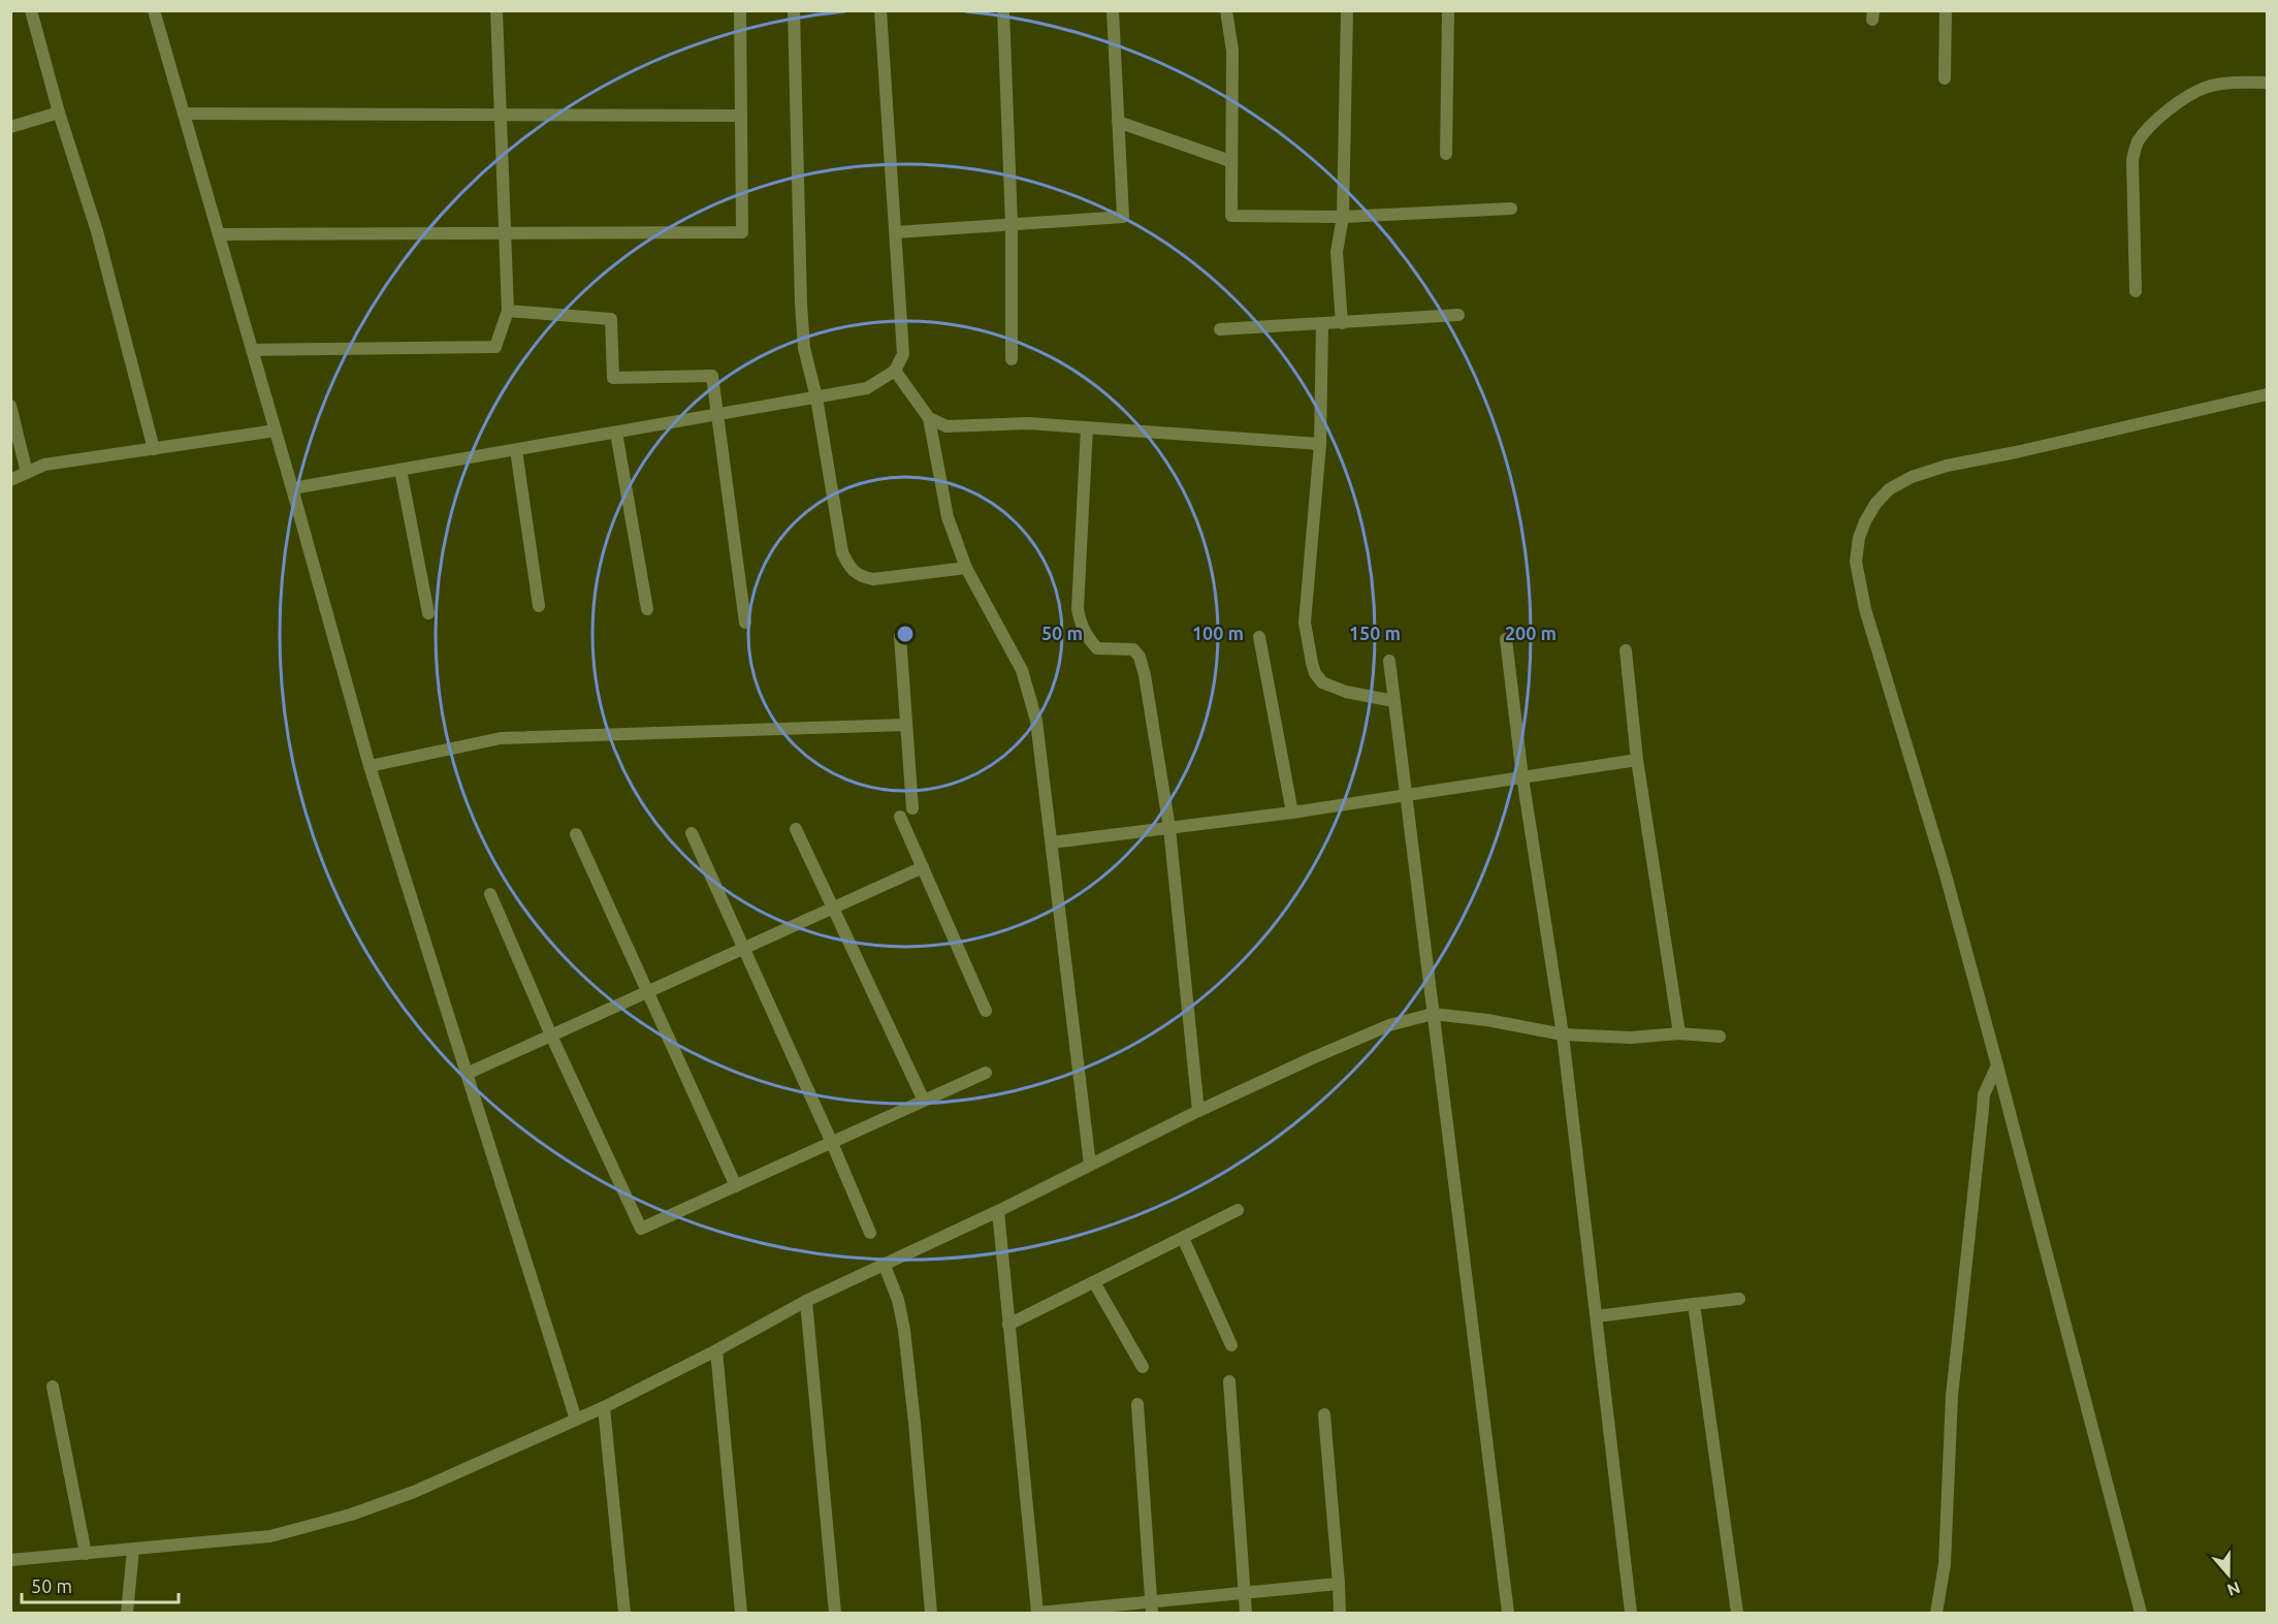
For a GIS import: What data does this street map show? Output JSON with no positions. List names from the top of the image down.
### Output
{
  "scale_bar": "50 m",
  "north": "bottom",
  "rings": [
    "50 m",
    "100 m",
    "150 m",
    "200 m"
  ]
}
